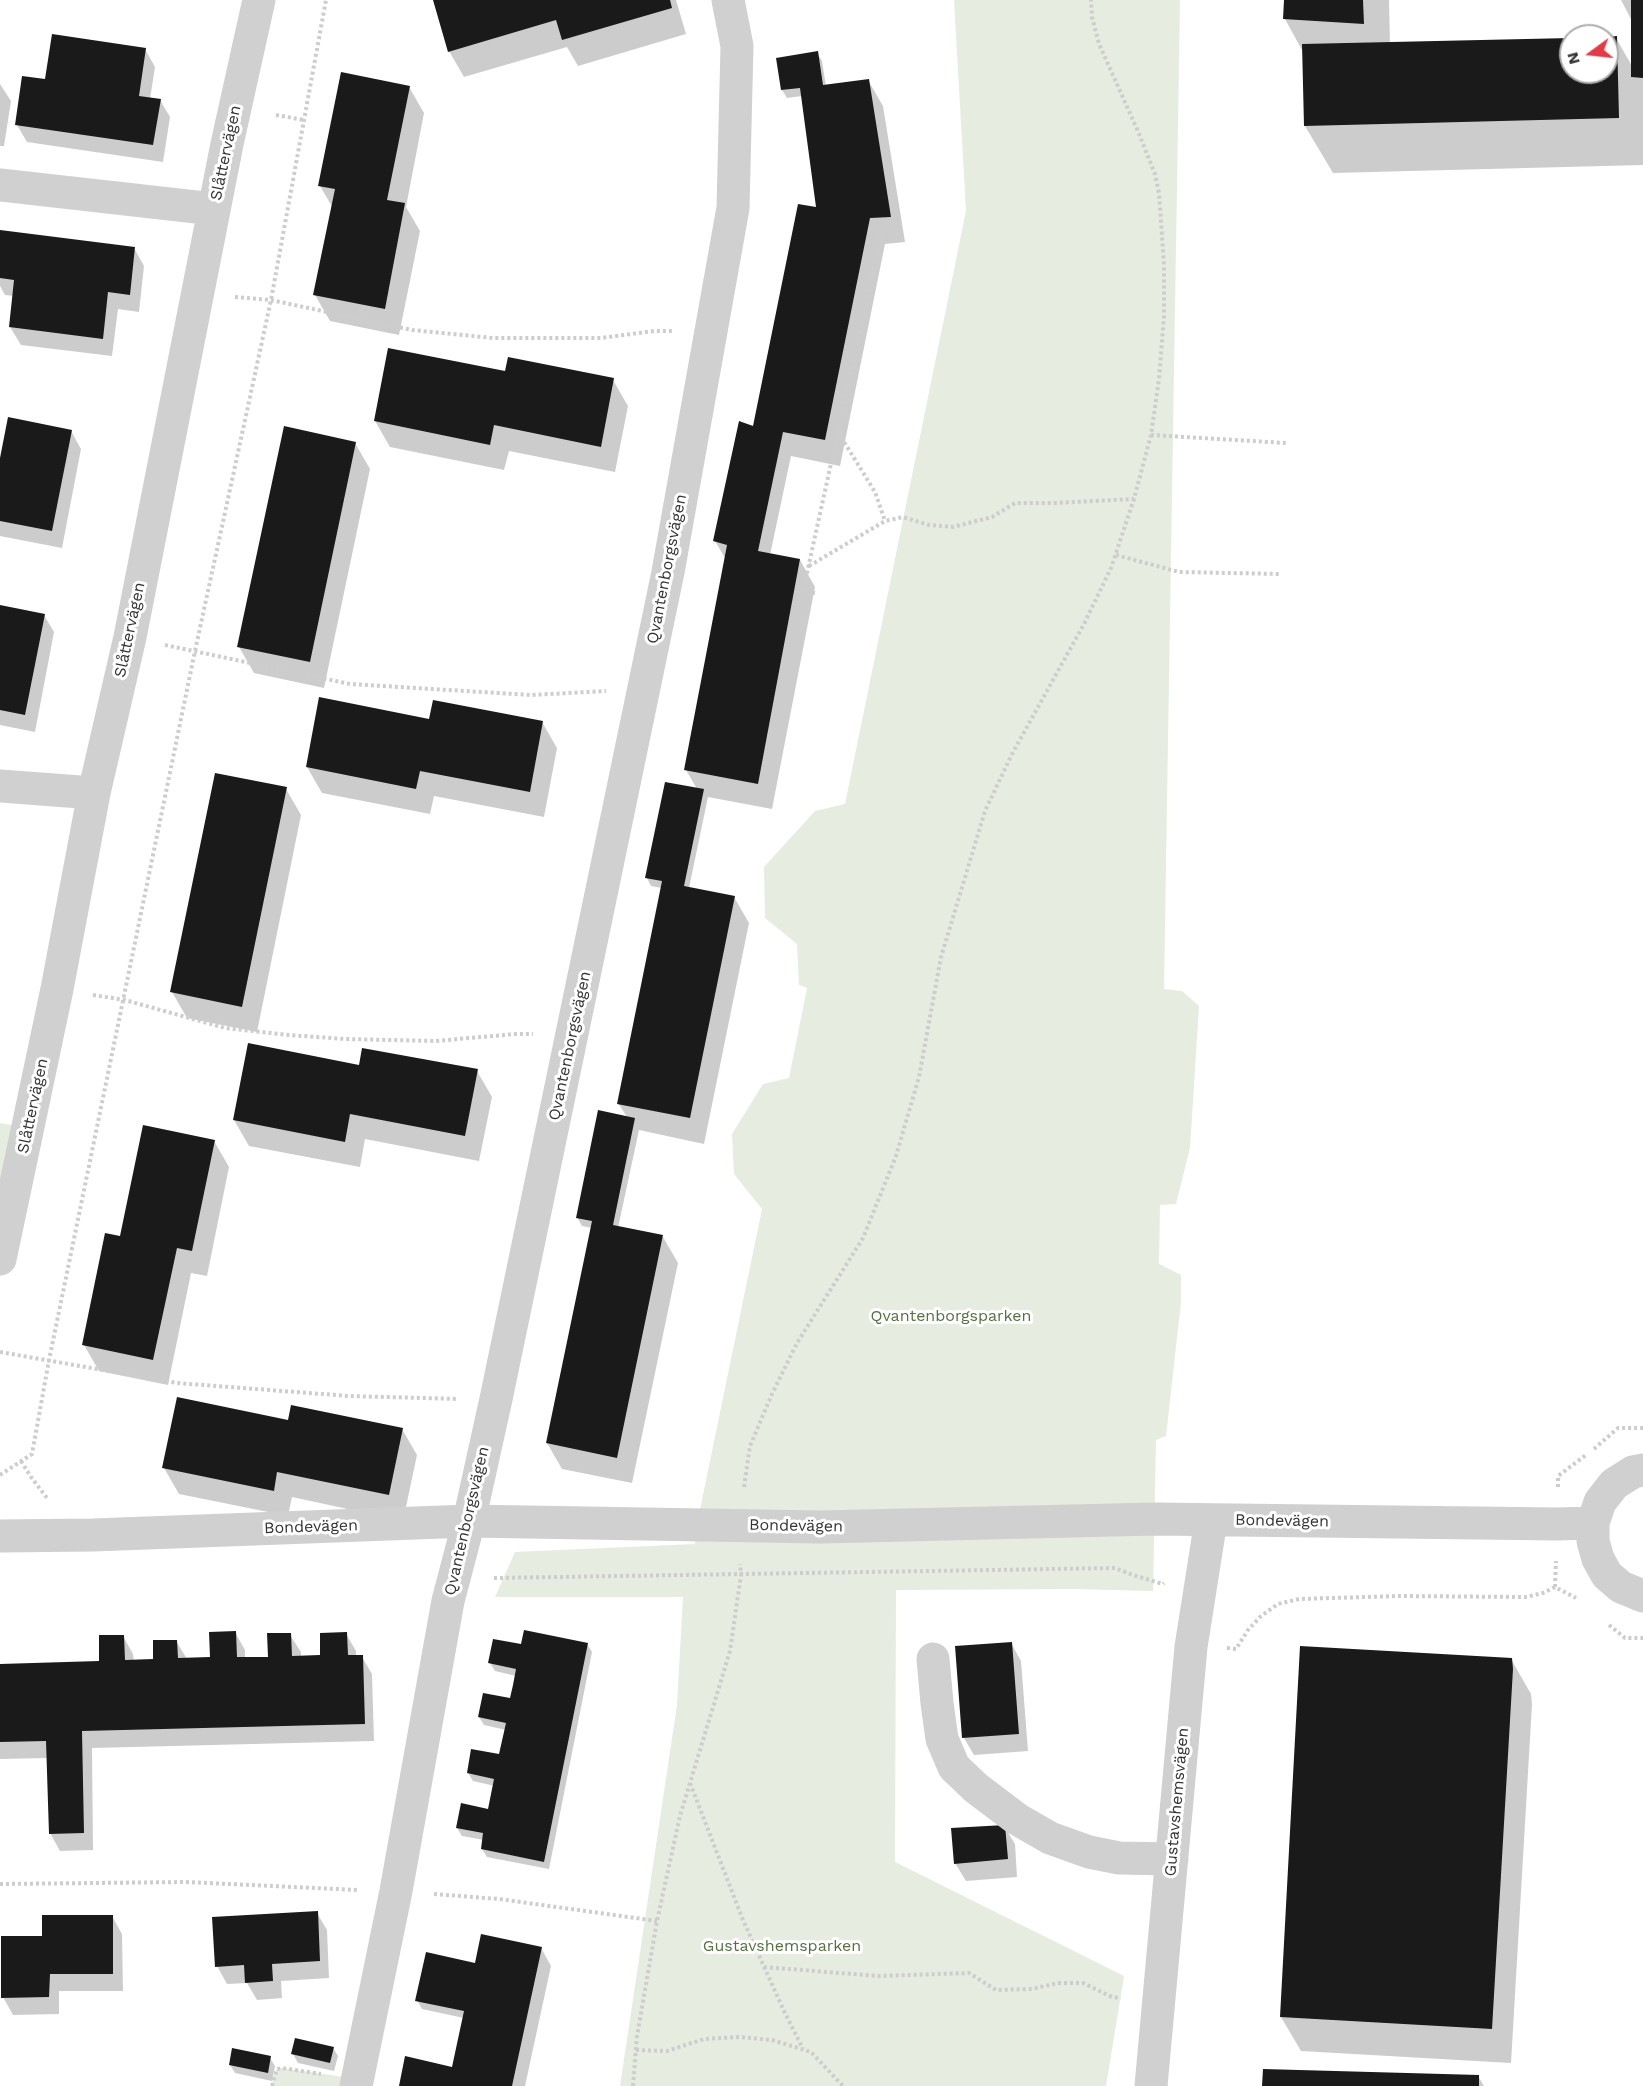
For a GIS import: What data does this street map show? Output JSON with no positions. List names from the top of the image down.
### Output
{
  "streets": {
    "street": [
      "Slåttervägen",
      "Qvantenborgsvägen",
      "Bondevägen",
      "Gustavshemsvägen"
    ]
  },
  "crossings": [
    ["Qvantenborgsvägen", "Bondevägen"],
    ["Bondevägen", "Gustavshemsvägen"]
  ],
  "parks": ["Qvantenborgsparken", "Gustavshemsparken"],
  "north": "left"
}
